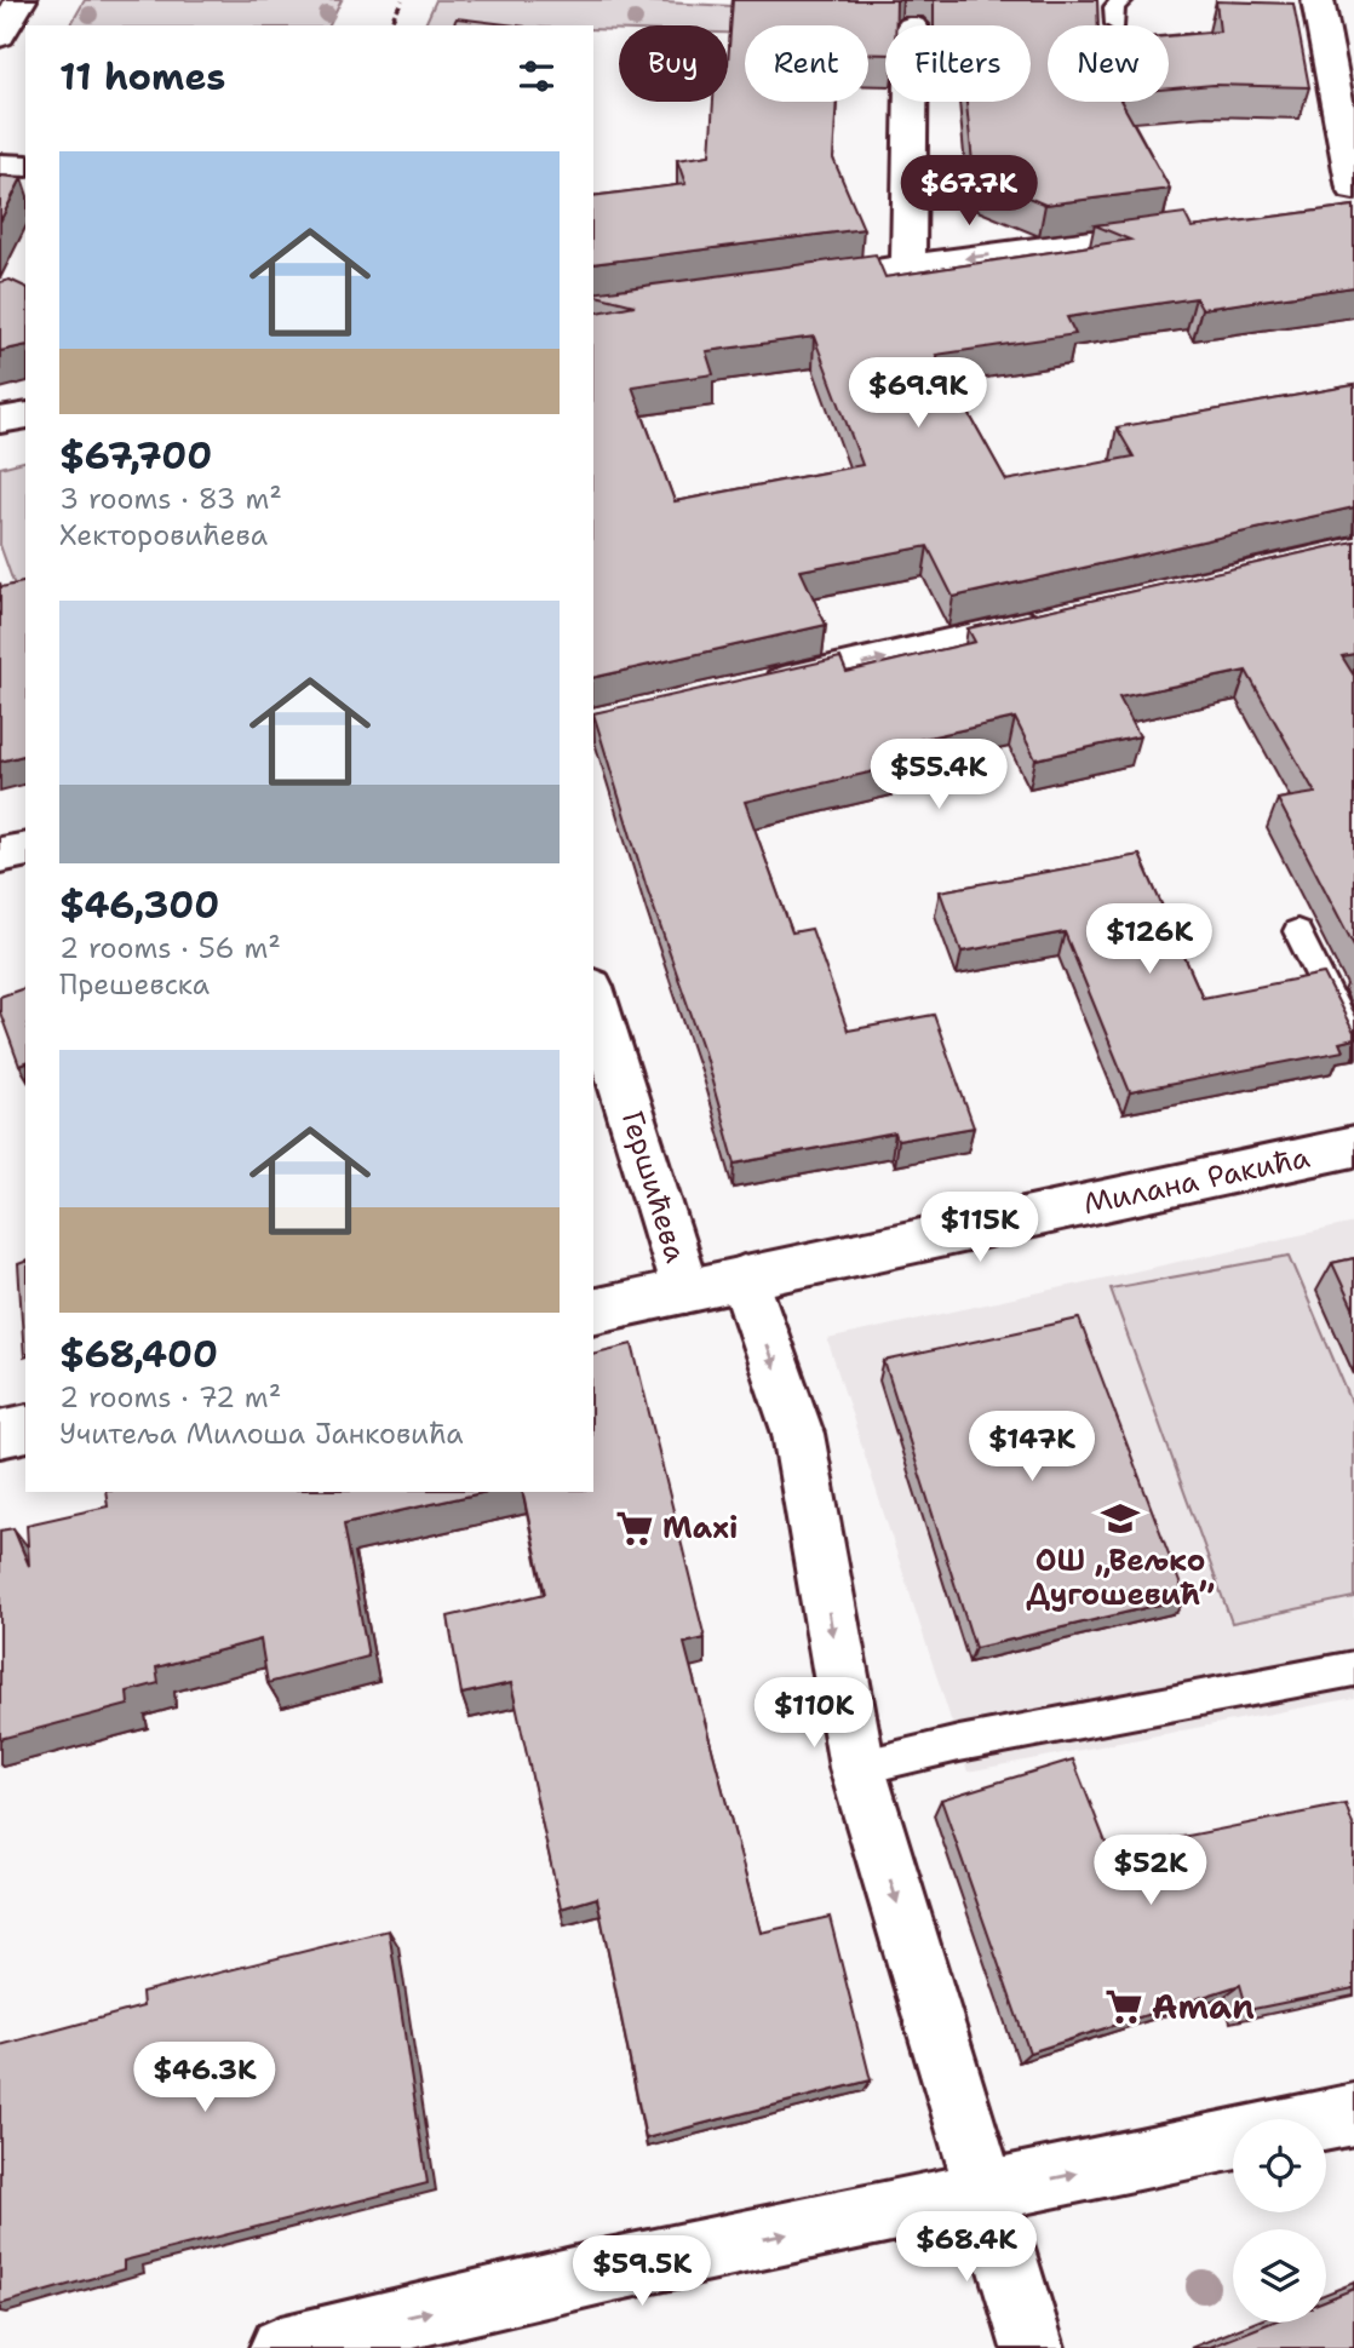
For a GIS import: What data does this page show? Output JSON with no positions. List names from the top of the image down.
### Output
{
  "streets": {
    "street": ["Милана Ракића", "Гершићева"]
  },
  "crossings": [
    ["Милана Ракића", "Гершићева"]
  ],
  "places": {
    "school or university": ["ОШ „Вељко Дугошевић”"],
    "supermarket": ["Maxi", "Aman"]
  },
  "page": {
    "chip": [
      "Buy",
      "Rent",
      "Filters",
      "New"
    ],
    "heading": "11 homes",
    "list": [
      {
        "name": "$67,700",
        "note": "3 rooms · 83 m² · Хекторовићева"
      },
      {
        "name": "$46,300",
        "note": "2 rooms · 56 m² · Прешевска"
      },
      {
        "name": "$68,400",
        "note": "2 rooms · 72 m² · Учитеља Милоша Јанковића"
      }
    ],
    "price": [
      "$67.7K",
      "$69.9K",
      "$55.4K",
      "$126K",
      "$115K",
      "$147K",
      "$110K",
      "$52K",
      "$46.3K",
      "$68.4K",
      "$59.5K"
    ]
  }
}
